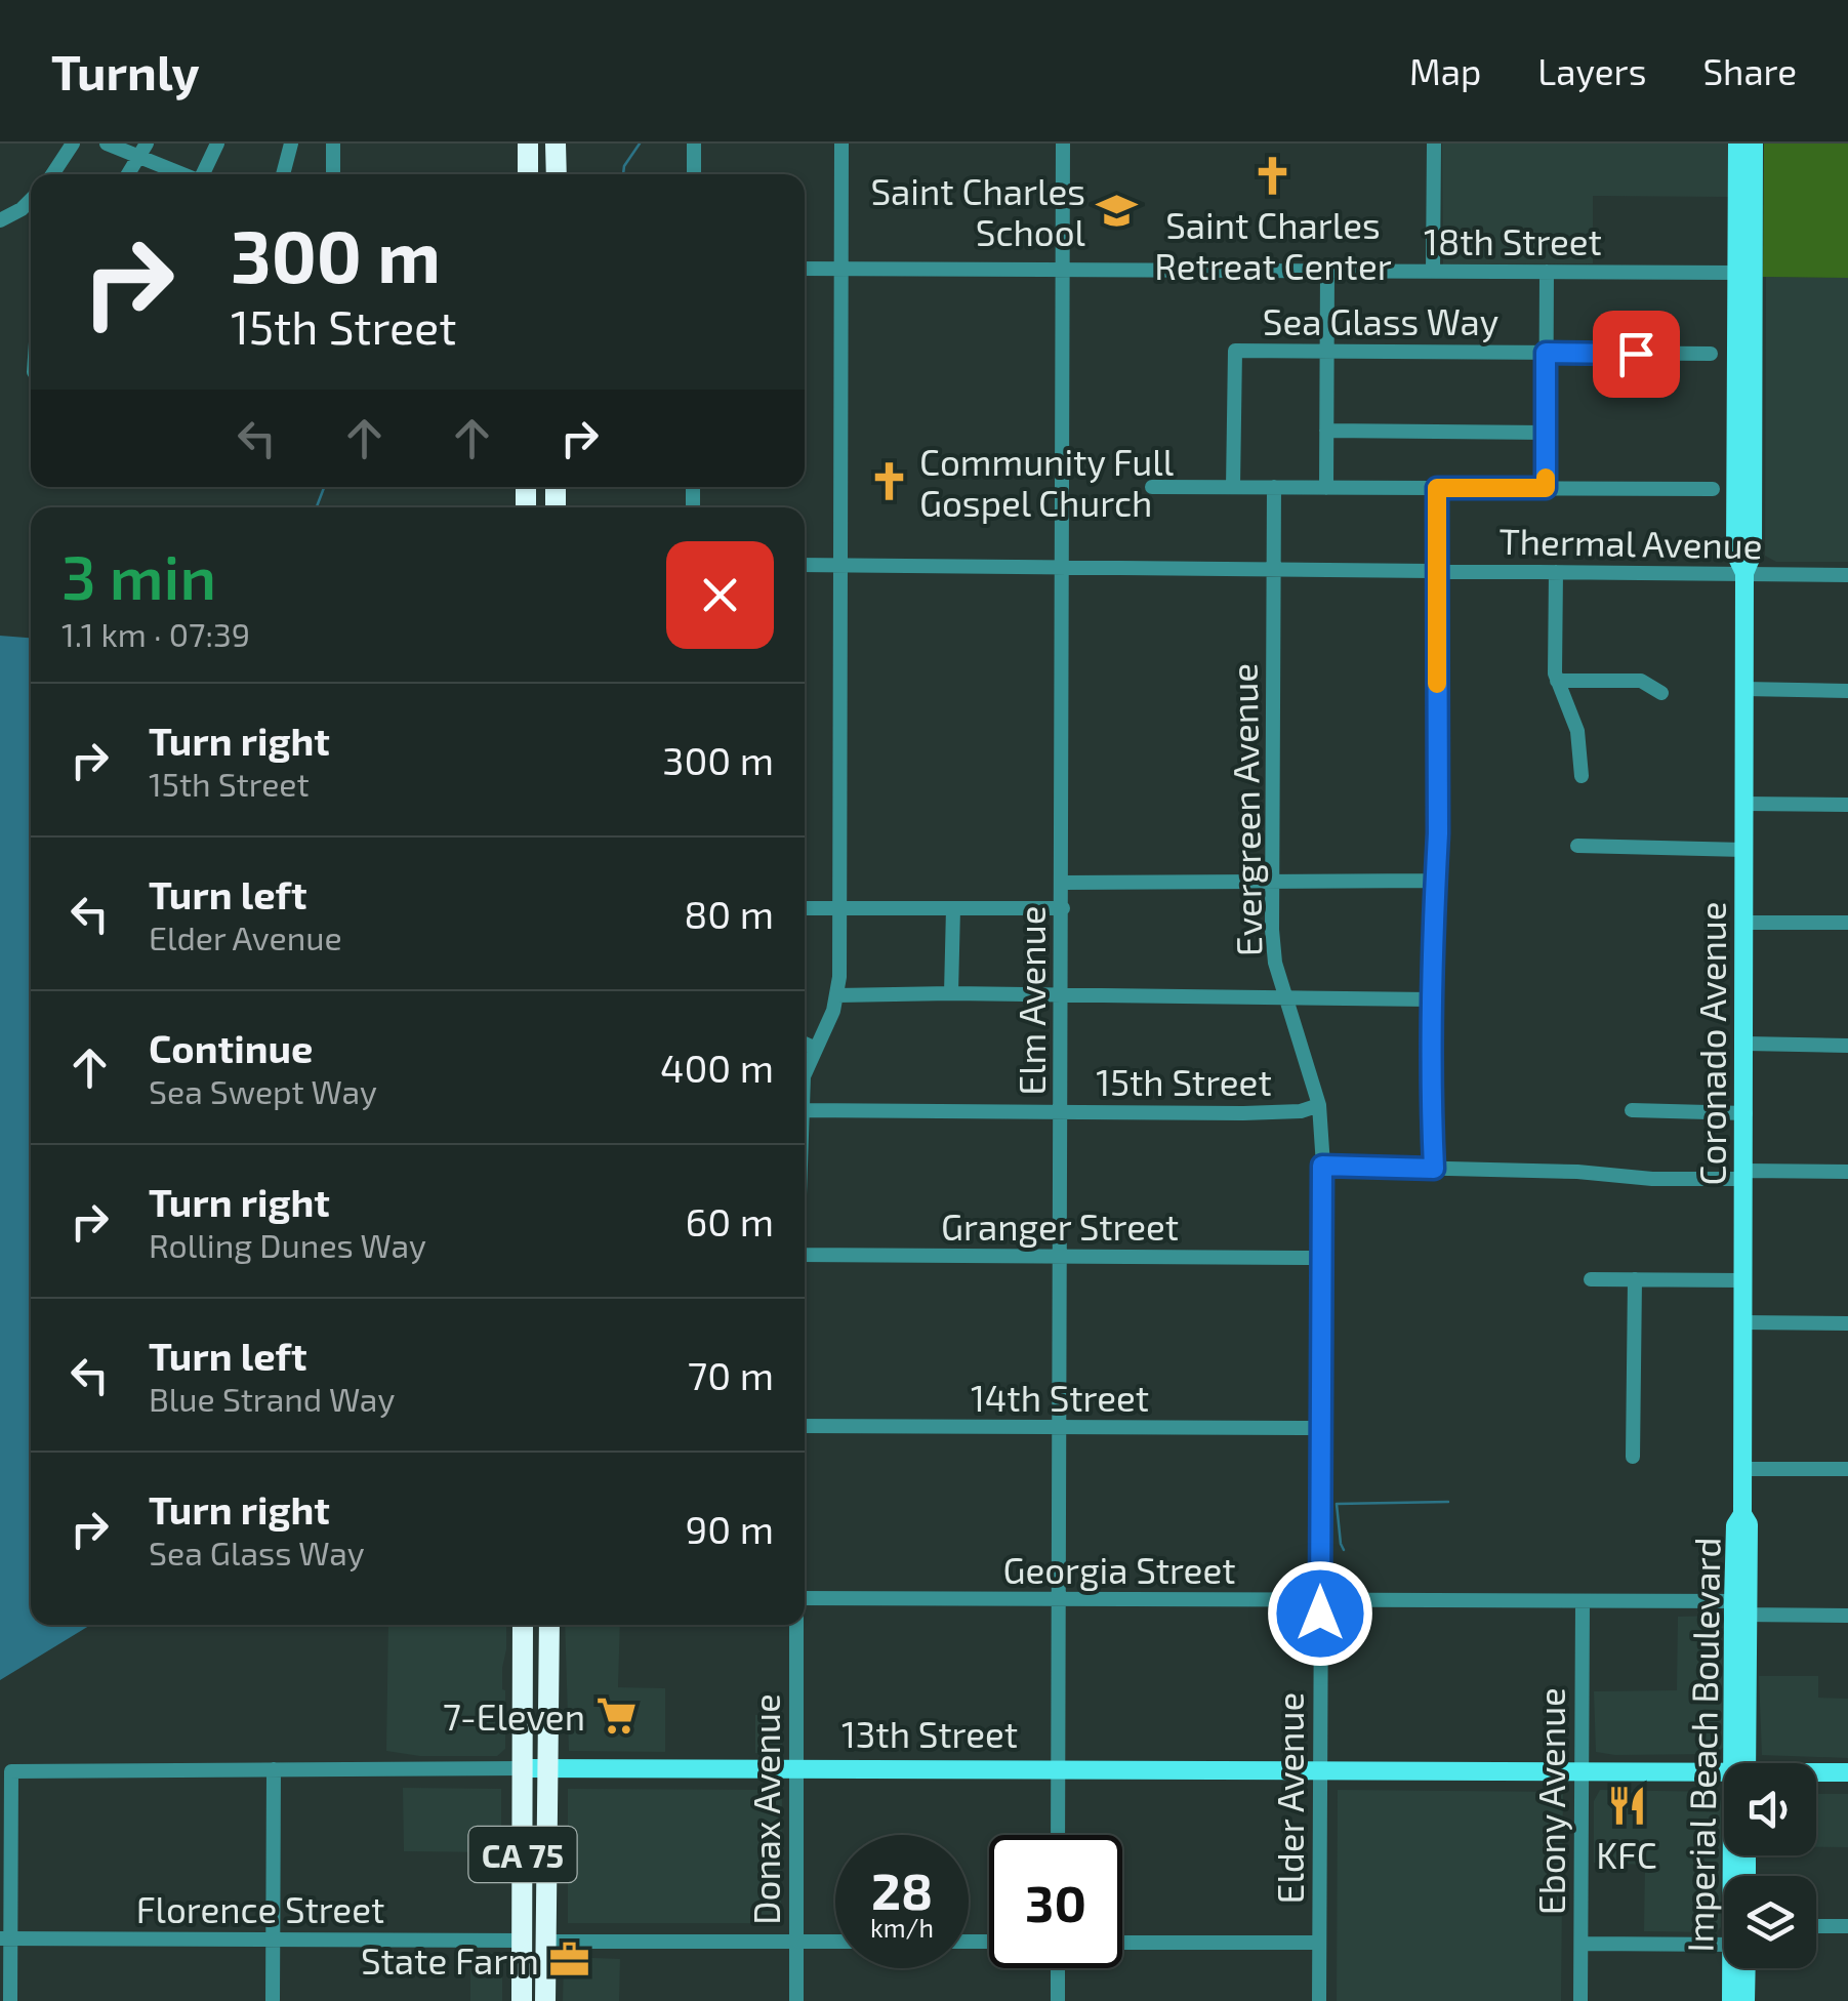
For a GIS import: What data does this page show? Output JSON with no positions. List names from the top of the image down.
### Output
{
  "streets": {
    "highway": ["CA 75"],
    "main road": ["Coronado Avenue", "13th Street", "Imperial Beach Boulevard"],
    "street": [
      "18th Street",
      "Sea Glass Way",
      "Thermal Avenue",
      "Evergreen Avenue",
      "Elm Avenue",
      "15th Street",
      "Granger Street",
      "14th Street",
      "Georgia Street",
      "Elder Avenue",
      "Ebony Avenue",
      "Donax Avenue",
      "Florence Street"
    ]
  },
  "crossings": [
    ["18th Street", "Elm Avenue"],
    ["18th Street", "Coronado Avenue"],
    ["Thermal Avenue", "Evergreen Avenue"],
    ["Thermal Avenue", "Elm Avenue"],
    ["Thermal Avenue", "Coronado Avenue"],
    ["Evergreen Avenue", "15th Street"],
    ["Evergreen Avenue", "Elder Avenue"],
    ["Elm Avenue", "15th Street"],
    ["Elm Avenue", "Granger Street"],
    ["Elm Avenue", "14th Street"],
    ["Elm Avenue", "Georgia Street"],
    ["Elm Avenue", "13th Street"],
    ["Coronado Avenue", "Imperial Beach Boulevard"],
    ["Granger Street", "Elder Avenue"],
    ["14th Street", "Elder Avenue"],
    ["Georgia Street", "Imperial Beach Boulevard"],
    ["Georgia Street", "Elder Avenue"],
    ["Georgia Street", "Ebony Avenue"],
    ["13th Street", "Elder Avenue"],
    ["13th Street", "Ebony Avenue"],
    ["13th Street", "Donax Avenue"],
    ["13th Street", "CA 75"],
    ["13th Street", "Florence Street"],
    ["CA 75", "Florence Street"]
  ],
  "places": {
    "church": ["Saint Charles Retreat Center", "Community Full Gospel Church"],
    "school or university": ["Saint Charles School"],
    "supermarket": ["7-Eleven"],
    "restaurant": ["KFC"],
    "office": ["State Farm"]
  },
  "page": {
    "header": "Turnly",
    "nav": ["Map", "Layers", "Share"],
    "turn": ["300 m", "15th Street"],
    "heading": ["3 min", "1.1 km · 07:39"],
    "list": [
      {
        "name": "Turn right",
        "note": "15th Street",
        "value": "300 m"
      },
      {
        "name": "Turn left",
        "note": "Elder Avenue",
        "value": "80 m"
      },
      {
        "name": "Continue",
        "note": "Sea Swept Way",
        "value": "400 m"
      },
      {
        "name": "Turn right",
        "note": "Rolling Dunes Way",
        "value": "60 m"
      },
      {
        "name": "Turn left",
        "note": "Blue Strand Way",
        "value": "70 m"
      },
      {
        "name": "Turn right",
        "note": "Sea Glass Way",
        "value": "90 m"
      }
    ],
    "speed": "28 km/h",
    "limit": "30"
  }
}
